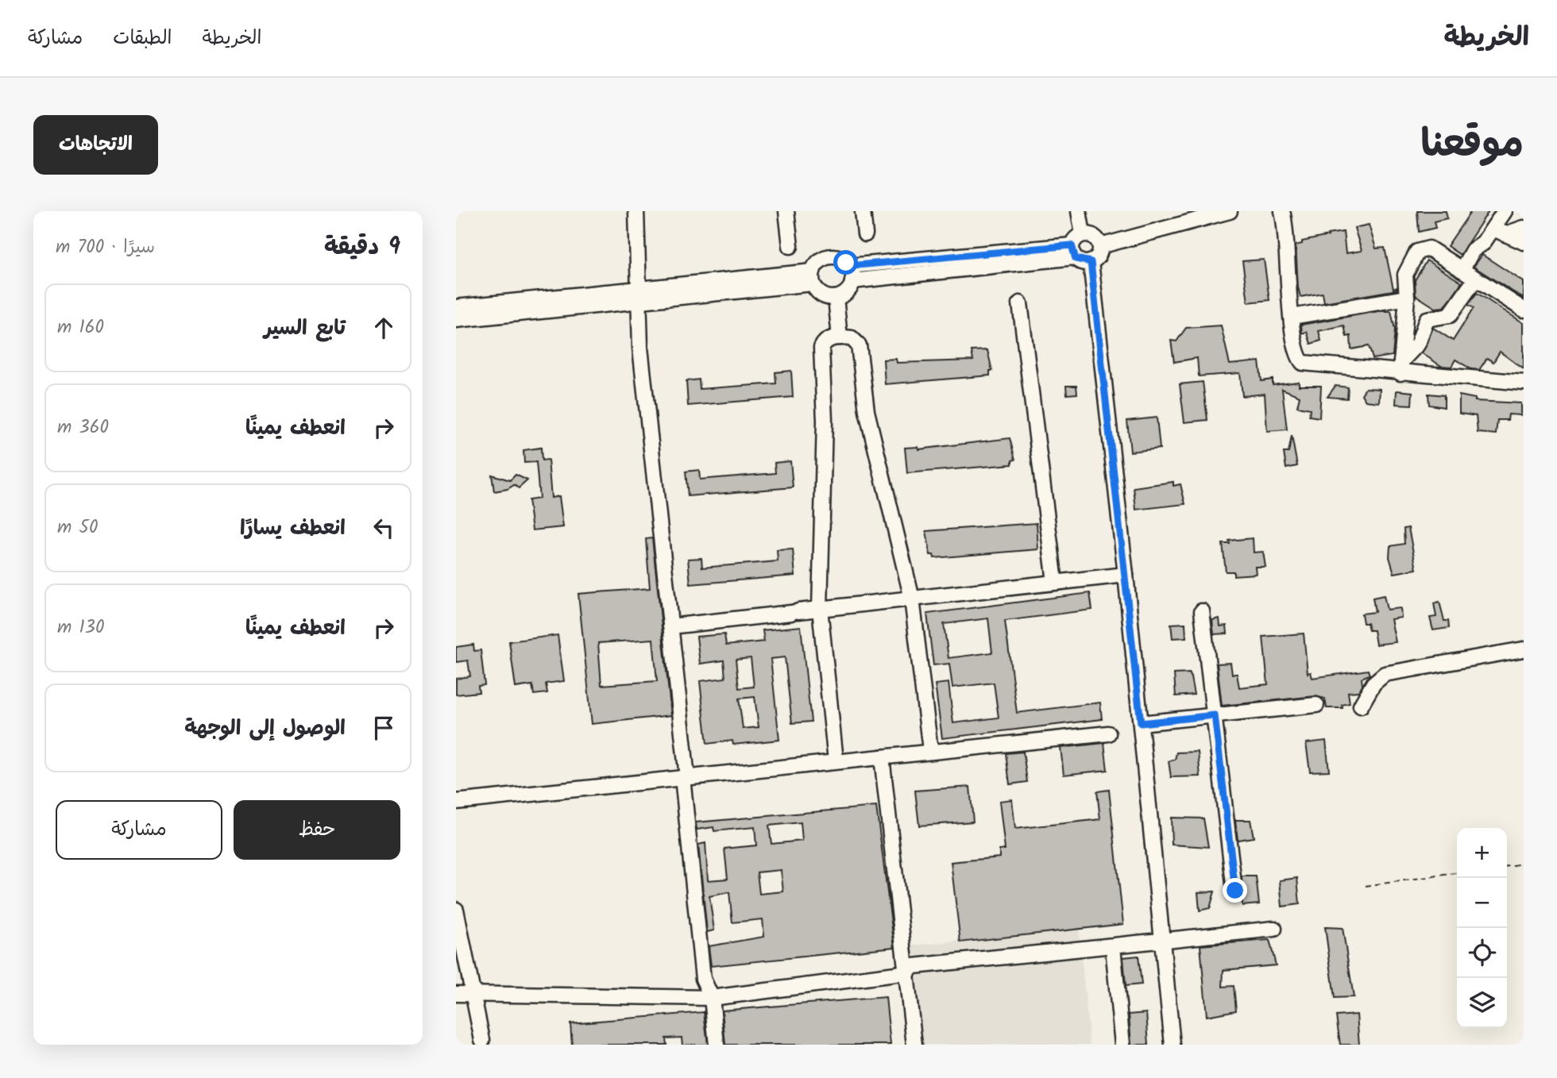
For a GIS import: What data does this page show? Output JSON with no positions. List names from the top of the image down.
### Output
{
  "page": {
    "header": "الخريطة",
    "nav": ["الخريطة", "الطبقات", "مشاركة"],
    "title": "موقعنا",
    "buttons": [
      "الاتجاهات",
      ["حفظ", "مشاركة"]
    ],
    "heading": ["9 دقيقة", "سيرًا · 700 m"],
    "list": [
      ["تابع السير", "160 m"],
      ["انعطف يمينًا", "360 m"],
      ["انعطف يسارًا", "50 m"],
      ["انعطف يمينًا", "130 m"],
      "الوصول إلى الوجهة"
    ],
    "map_buttons": ["+", "−"]
  }
}
